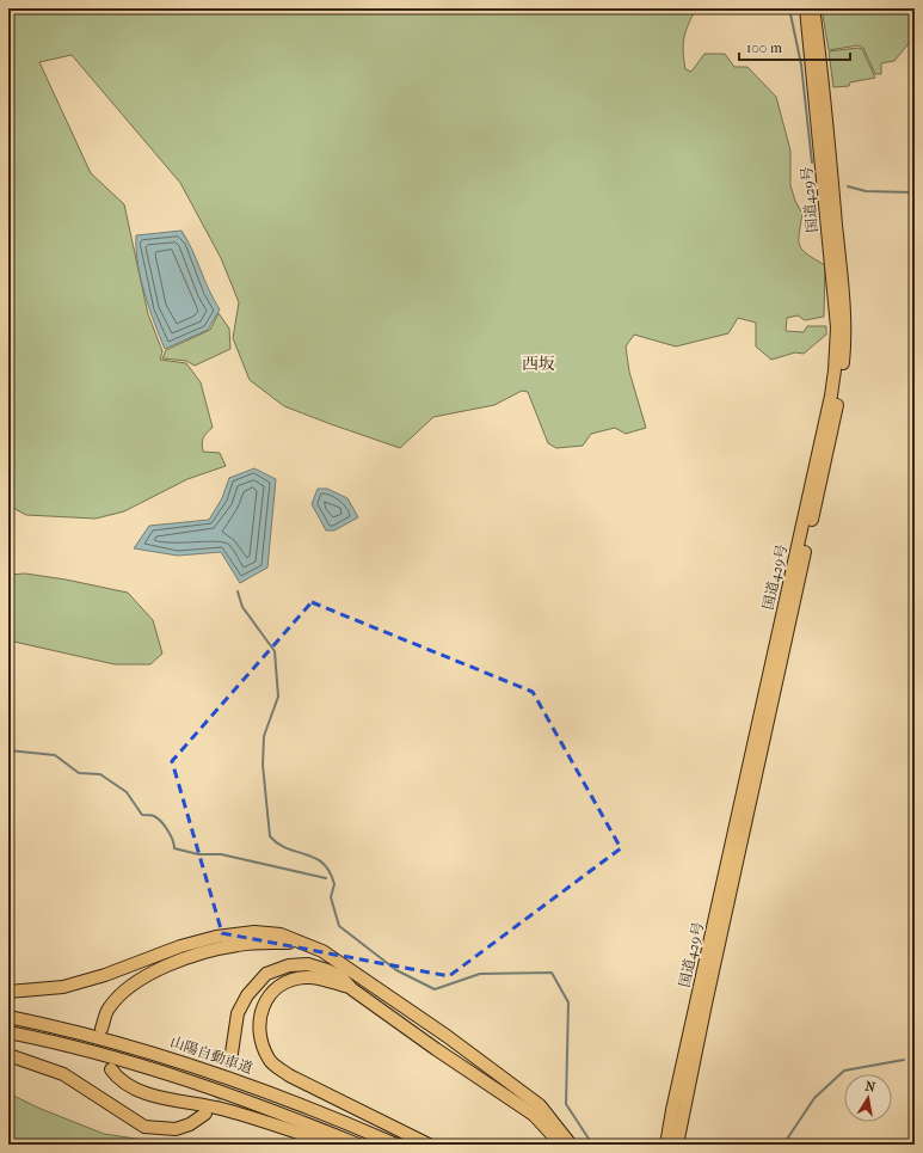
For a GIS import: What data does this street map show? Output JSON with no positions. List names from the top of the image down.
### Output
{
  "streets": {
    "highway": ["国道429号", "山陽自動車道"]
  },
  "districts": ["西坂"],
  "scale_bar": "100 m",
  "north": "top"
}
